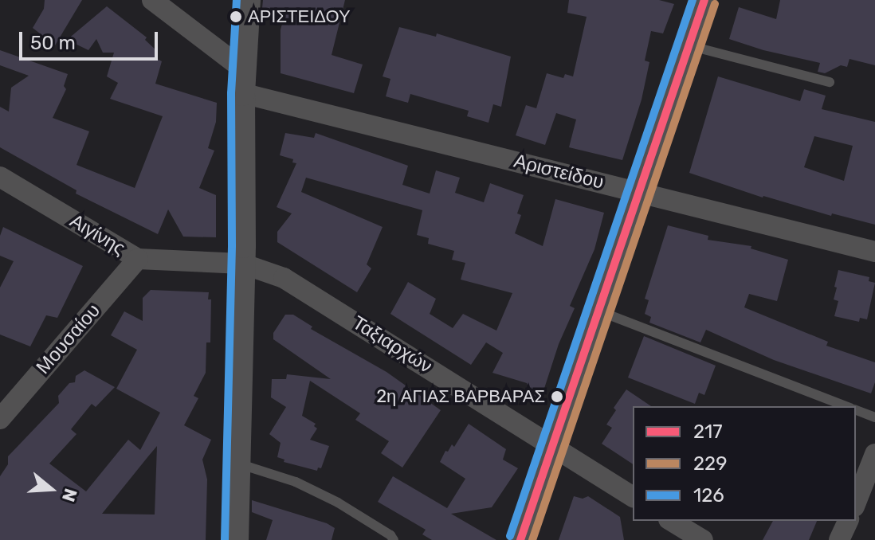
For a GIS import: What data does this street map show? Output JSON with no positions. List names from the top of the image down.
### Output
{
  "streets": {
    "street": [
      "Αριστείδου",
      "Αιγίνης",
      "Μουσαίου",
      "Ταξιαρχών"
    ]
  },
  "crossings": [
    ["Αιγίνης", "Μουσαίου"],
    ["Αιγίνης", "Ταξιαρχών"]
  ],
  "places": ["ΑΡΙΣΤΕΙΔΟΥ", "2η ΑΓΙΑΣ ΒΑΡΒΑΡΑΣ"],
  "lines": ["transit line 217", "transit line 126", "transit line 229"],
  "legend": ["217", "229", "126"],
  "scale_bar": "50 m",
  "north": "right"
}
